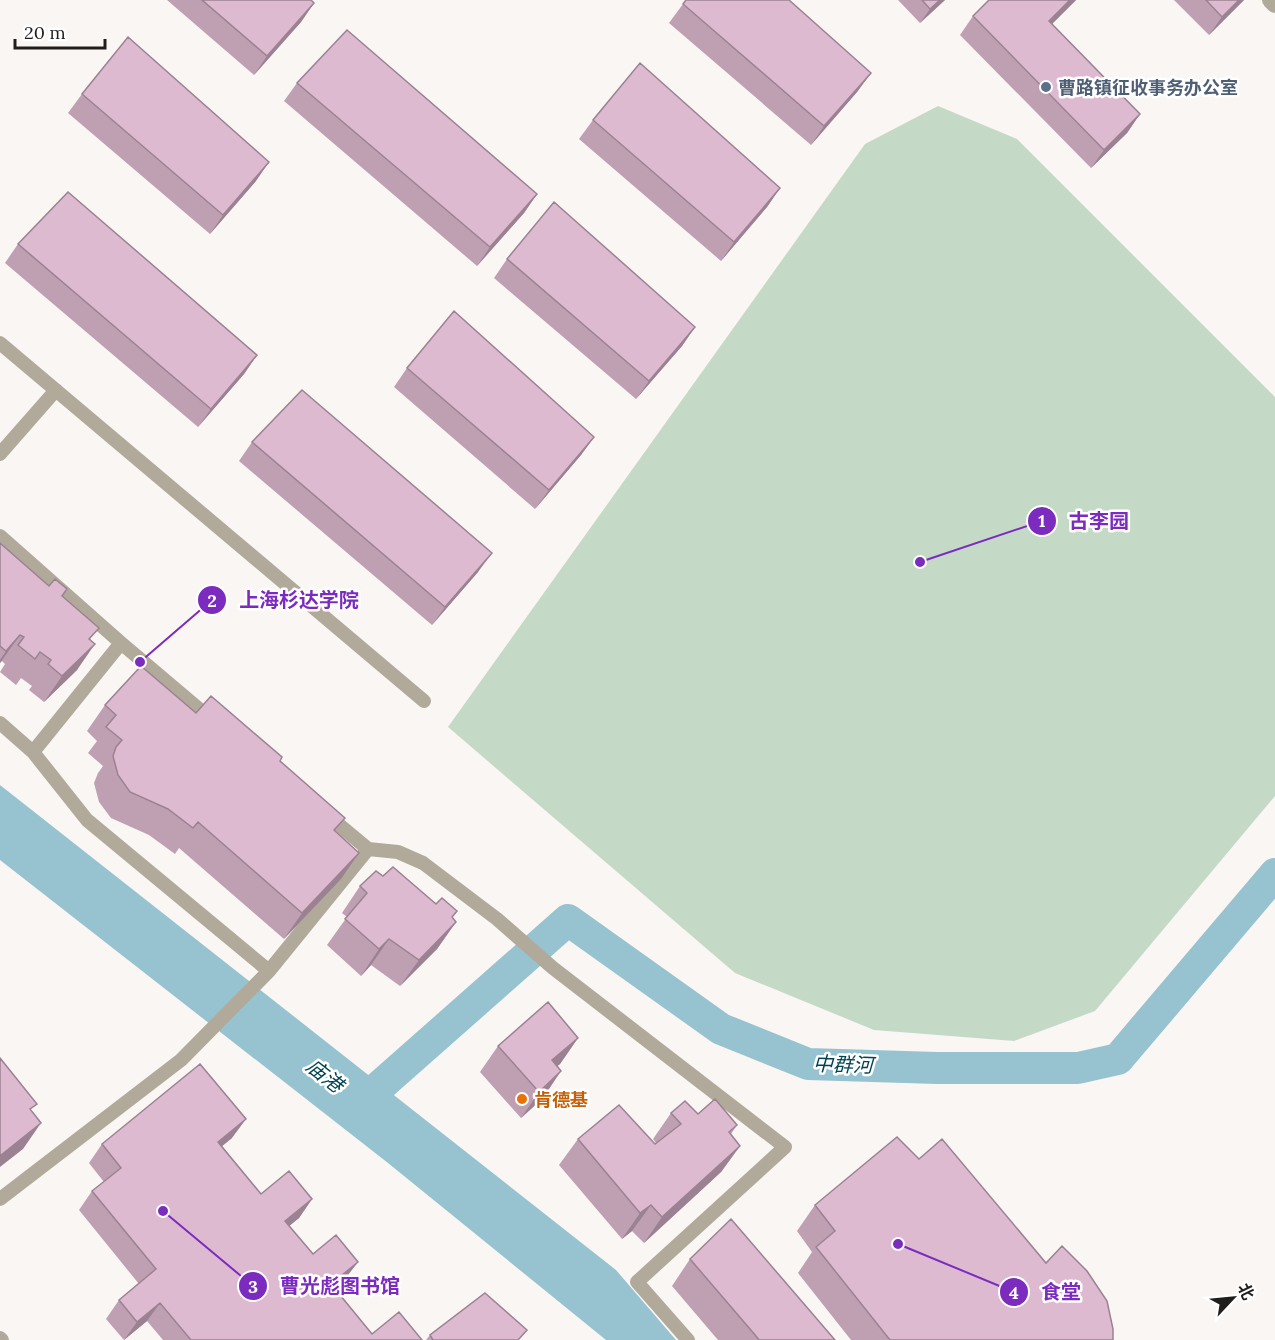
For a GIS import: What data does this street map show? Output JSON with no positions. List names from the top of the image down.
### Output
{
  "water": ["中群河", "庙港"],
  "places": [
    "曹路镇征收事务办公室",
    "古李园",
    "上海杉达学院",
    "肯德基",
    "曹光彪图书馆",
    "食堂"
  ],
  "scale_bar": "20 m",
  "north": "top right"
}
